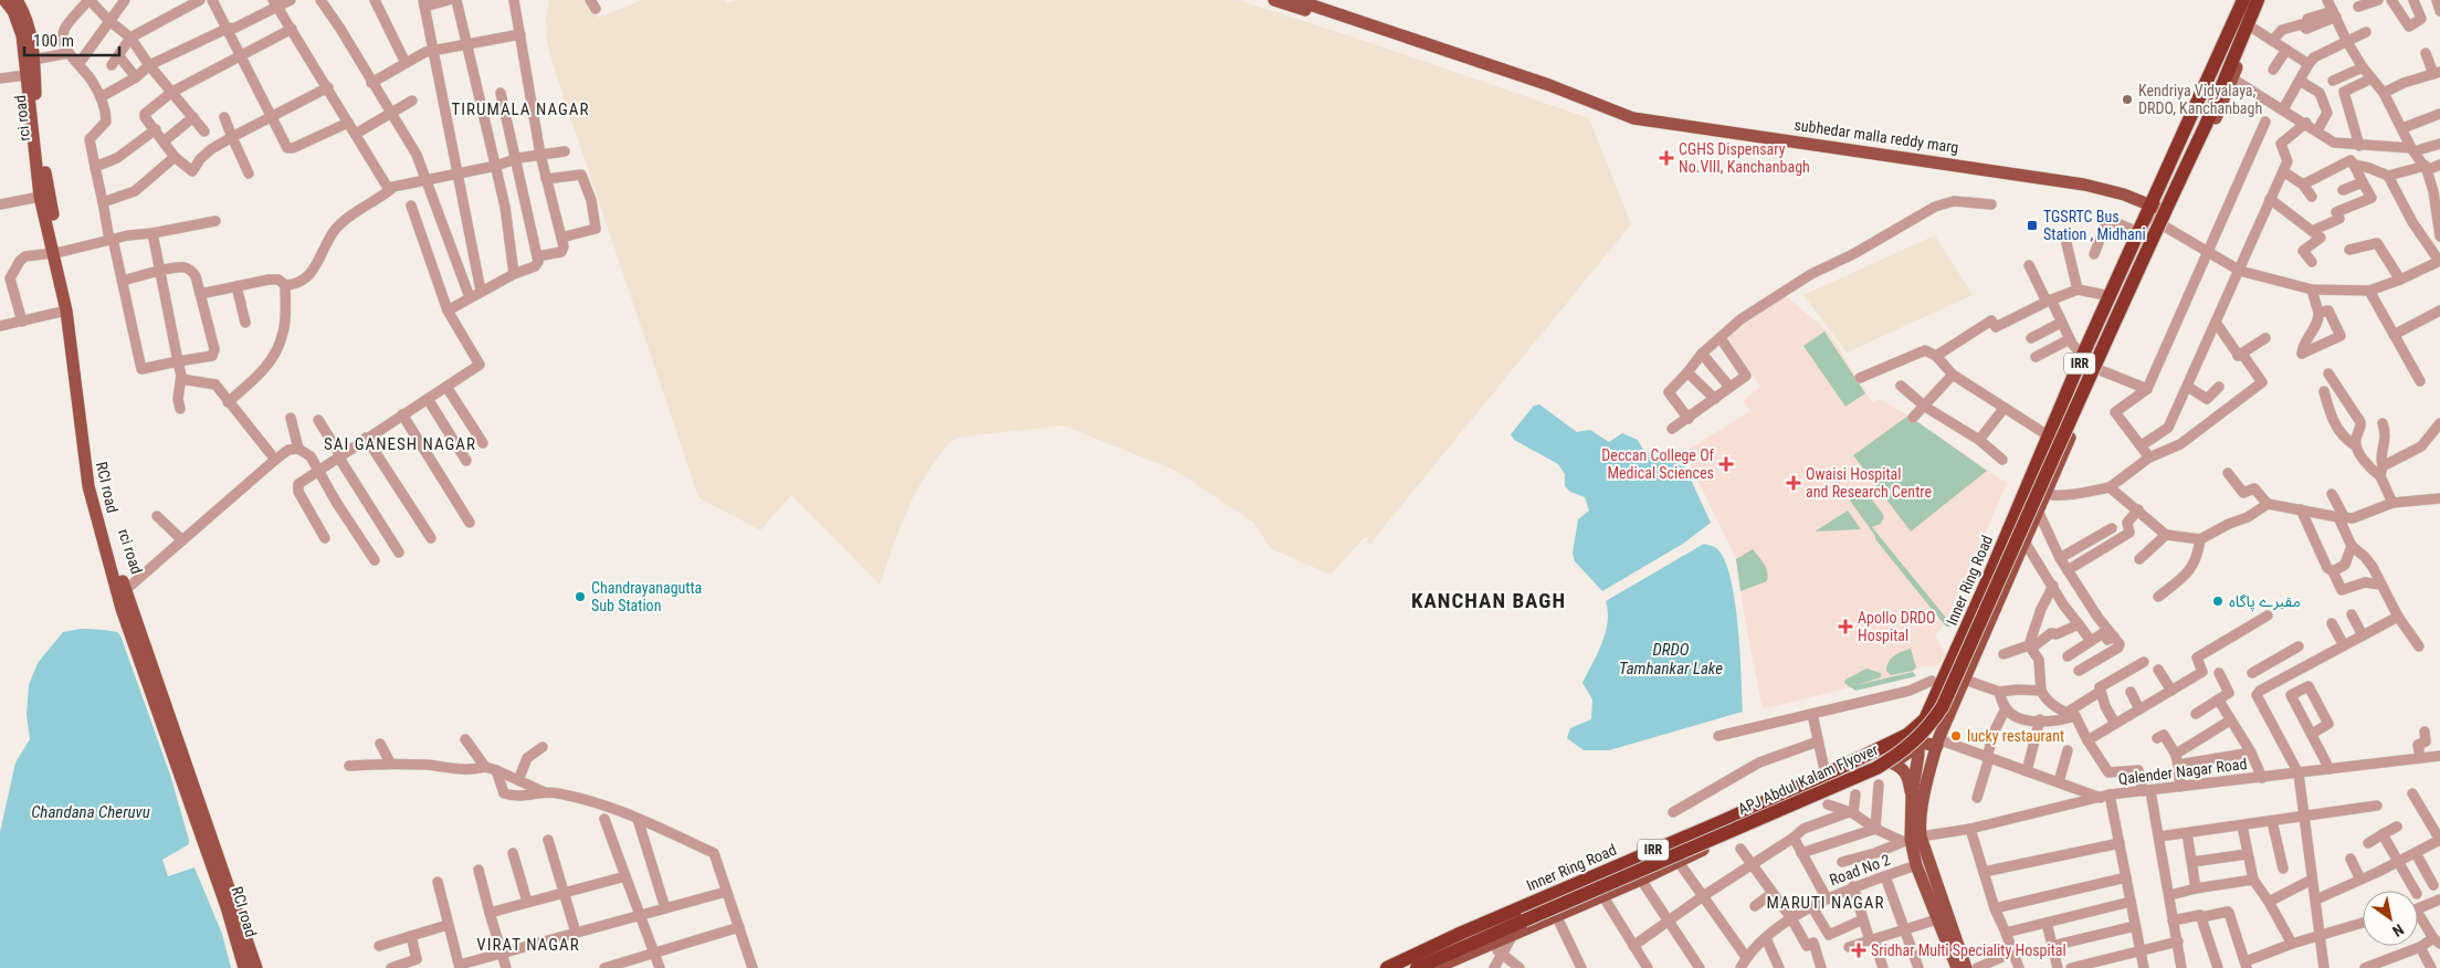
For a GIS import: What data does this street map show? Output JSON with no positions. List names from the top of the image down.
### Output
{
  "streets": {
    "highway": ["IRR", "Inner Ring Road", "APJ Abdul Kalam Flyover"],
    "main road": ["rci road", "subhedar malla reddy marg", "RCI road"],
    "street": ["Qalender Nagar Road", "Road No 2"]
  },
  "crossings": [
    ["rci road", "RCI road"],
    ["subhedar malla reddy marg", "IRR"],
    ["subhedar malla reddy marg", "Inner Ring Road"],
    ["IRR", "Inner Ring Road"],
    ["IRR", "Qalender Nagar Road"],
    ["IRR", "APJ Abdul Kalam Flyover"],
    ["Inner Ring Road", "APJ Abdul Kalam Flyover"]
  ],
  "districts": [
    "TIRUMALA NAGAR",
    "SAI GANESH NAGAR",
    "KANCHAN BAGH",
    "MARUTI NAGAR",
    "VIRAT NAGAR"
  ],
  "water": ["DRDO Tamhankar Lake", "Chandana Cheruvu"],
  "places": {
    "other": [
      "Kendriya Vidyalaya, DRDO, Kanchanbagh",
      "Chandrayanagutta Sub Station",
      "مقبرے پاگاہ",
      "lucky restaurant"
    ],
    "health": [
      "CGHS Dispensary No.VIII, Kanchanbagh",
      "Deccan College Of Medical Sciences",
      "Owaisi Hospital and Research Centre",
      "Apollo DRDO Hospital",
      "Sridhar Multi Speciality Hospital"
    ],
    "transit": ["TGSRTC Bus Station , Midhani"]
  },
  "scale_bar": "100 m",
  "north": "bottom right"
}
